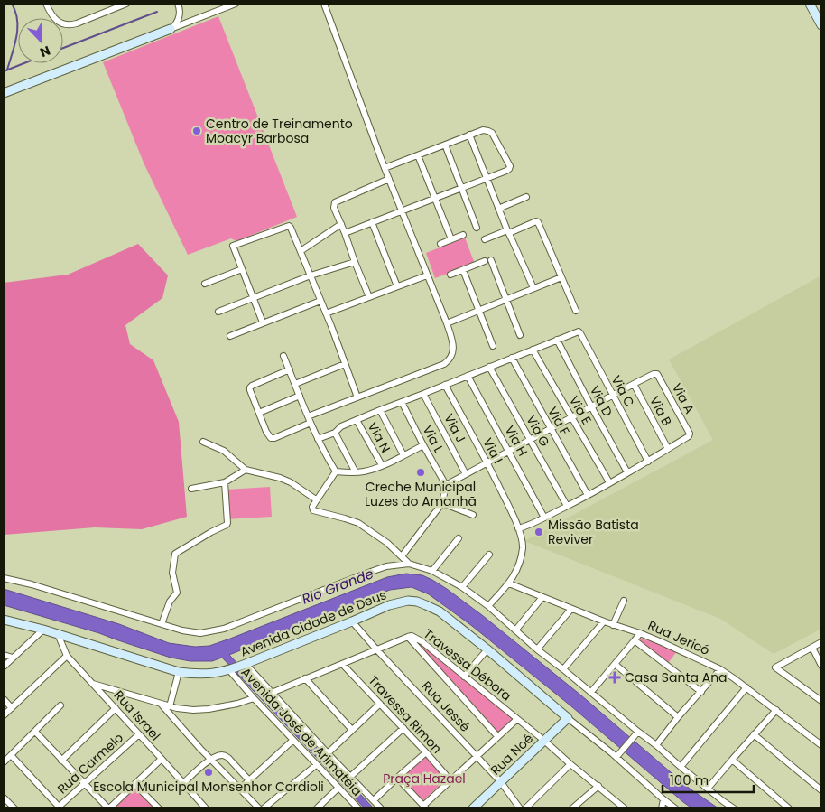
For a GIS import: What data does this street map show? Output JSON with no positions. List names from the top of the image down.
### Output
{
  "streets": {
    "street": [
      "Via C",
      "Via A",
      "Via D",
      "Via E",
      "Via B",
      "Via F",
      "Via J",
      "Via G",
      "Via N",
      "Via L",
      "Via H",
      "Via I",
      "Avenida Cidade de Deus",
      "Rua Jericó",
      "Travessa Débora",
      "Rua Jessé",
      "Travessa Rimon",
      "Rua Israel",
      "Avenida José de Arimatéia",
      "Rua Noé",
      "Rua Carmelo"
    ]
  },
  "crossings": [
    ["Via C", "Via D"],
    ["Via A", "Via B"],
    ["Via I", "Rua Jericó"],
    ["Avenida Cidade de Deus", "Rua Jessé"],
    ["Avenida Cidade de Deus", "Rua Israel"],
    ["Avenida Cidade de Deus", "Avenida José de Arimatéia"],
    ["Avenida Cidade de Deus", "Rua Noé"],
    ["Travessa Débora", "Rua Jessé"],
    ["Travessa Débora", "Travessa Rimon"],
    ["Travessa Débora", "Avenida José de Arimatéia"],
    ["Travessa Débora", "Rua Noé"],
    ["Rua Jessé", "Rua Noé"],
    ["Rua Israel", "Rua Carmelo"]
  ],
  "water": ["Rio Grande"],
  "parks": ["Praça Hazael"],
  "places": {
    "other": [
      "Centro de Treinamento Moacyr Barbosa",
      "Creche Municipal Luzes do Amanhã",
      "Missão Batista Reviver",
      "Escola Municipal Monsenhor Cordioli"
    ],
    "health": ["Casa Santa Ana"]
  },
  "scale_bar": "100 m",
  "north": "bottom"
}
